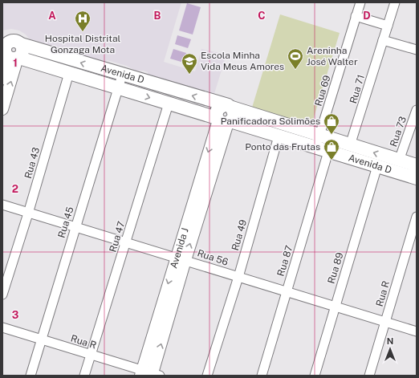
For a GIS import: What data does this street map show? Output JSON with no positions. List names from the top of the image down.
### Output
{
  "streets": {
    "main road": ["Avenida D"],
    "street": [
      "Rua 71",
      "Rua 69",
      "Rua 73",
      "Rua 43",
      "Rua 45",
      "Rua 49",
      "Rua 47",
      "Avenida J",
      "Rua 56",
      "Rua 87",
      "Rua 89",
      "Rua R"
    ]
  },
  "crossings": [
    ["Avenida D", "Rua 71"],
    ["Avenida D", "Rua 69"],
    ["Avenida D", "Rua 73"],
    ["Avenida D", "Rua 43"],
    ["Avenida D", "Rua 45"],
    ["Avenida D", "Rua 49"],
    ["Avenida D", "Rua 47"],
    ["Avenida D", "Avenida J"],
    ["Avenida D", "Rua 87"],
    ["Avenida D", "Rua 89"],
    ["Rua 43", "Rua 56"],
    ["Rua 45", "Rua 56"],
    ["Rua 45", "Rua R"],
    ["Rua 49", "Rua 56"],
    ["Rua 47", "Rua 56"],
    ["Rua 47", "Rua R"],
    ["Avenida J", "Rua 56"],
    ["Avenida J", "Rua R"],
    ["Rua 56", "Rua 87"],
    ["Rua 56", "Rua 89"],
    ["Rua 56", "Rua R"]
  ],
  "places": {
    "hospital": ["Hospital Distrital Gonzaga Mota"],
    "sports": ["Areninha José Walter"],
    "school or university": ["Escola Minha Vida Meus Amores"],
    "shop": ["Panificadora Solimões", "Ponto das Frutas"]
  },
  "north": "top",
  "grid": {
    "columns": [
      "A",
      "B",
      "C",
      "D"
    ],
    "rows": ["1", "2", "3"]
  }
}
